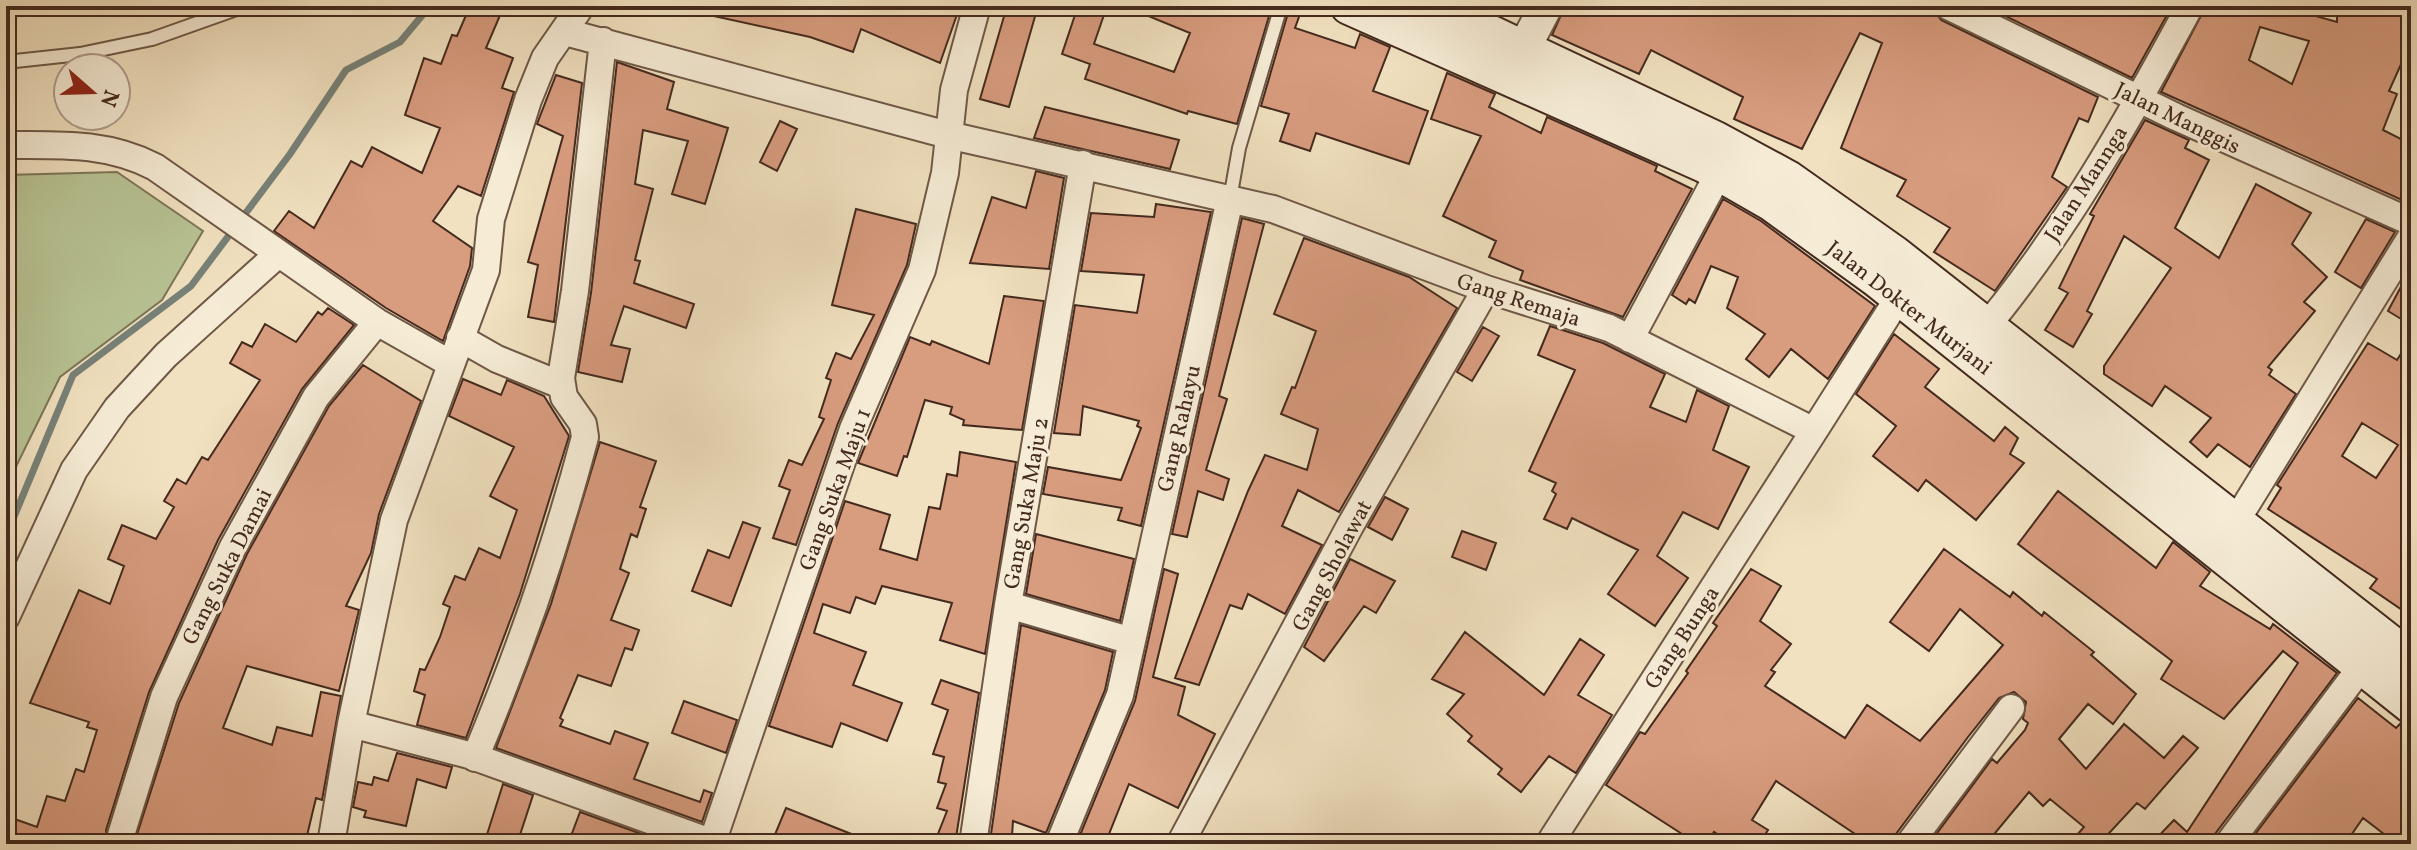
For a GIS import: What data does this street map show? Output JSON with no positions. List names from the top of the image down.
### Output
{
  "streets": {
    "main road": ["Jalan Dokter Murjani"],
    "street": [
      "Jalan Manggis",
      "Jalan Mannga",
      "Gang Remaja",
      "Gang Rahayu",
      "Gang Suka Maju 1",
      "Gang Suka Maju 2",
      "Gang Sholawat",
      "Gang Suka Damai",
      "Gang Bunga"
    ]
  },
  "crossings": [
    ["Jalan Manggis", "Jalan Mannga"],
    ["Jalan Mannga", "Jalan Dokter Murjani"],
    ["Gang Remaja", "Gang Rahayu"],
    ["Gang Remaja", "Gang Suka Maju 1"],
    ["Gang Remaja", "Gang Suka Maju 2"],
    ["Gang Remaja", "Gang Sholawat"],
    ["Gang Remaja", "Gang Bunga"],
    ["Jalan Dokter Murjani", "Gang Bunga"]
  ],
  "north": "right"
}
